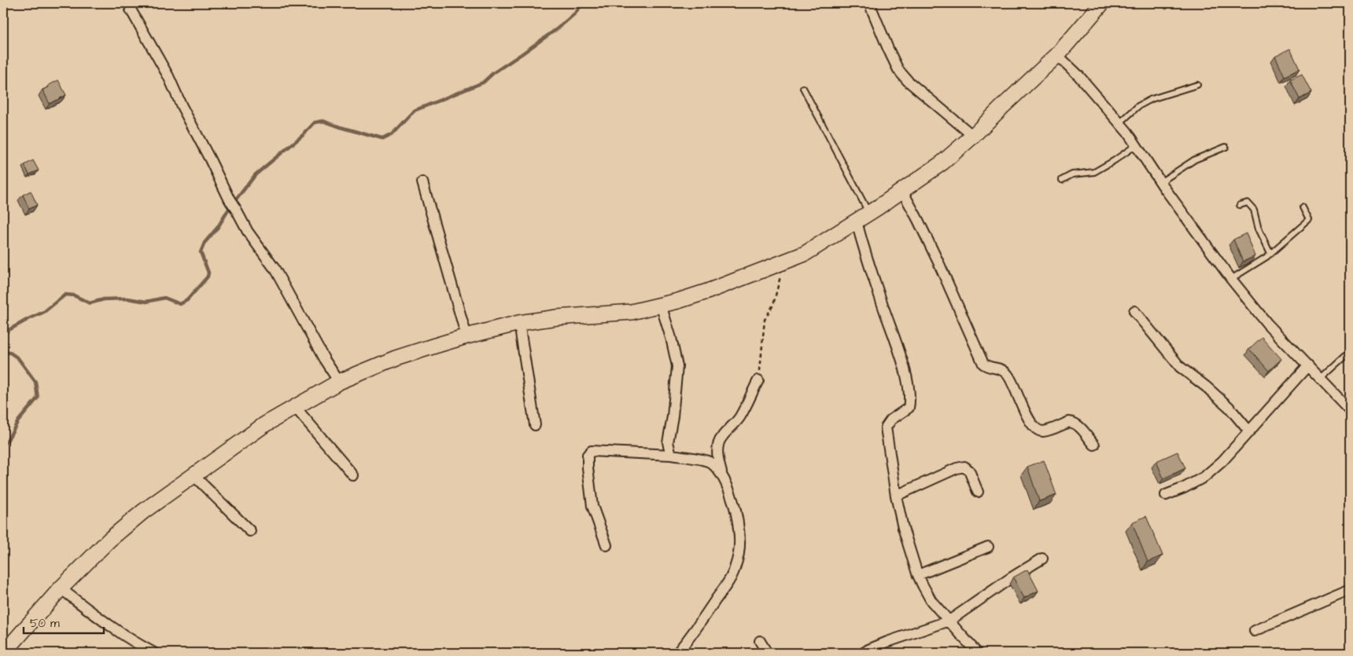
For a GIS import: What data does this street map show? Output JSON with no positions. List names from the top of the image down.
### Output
{
  "scale_bar": "50 m"
}
